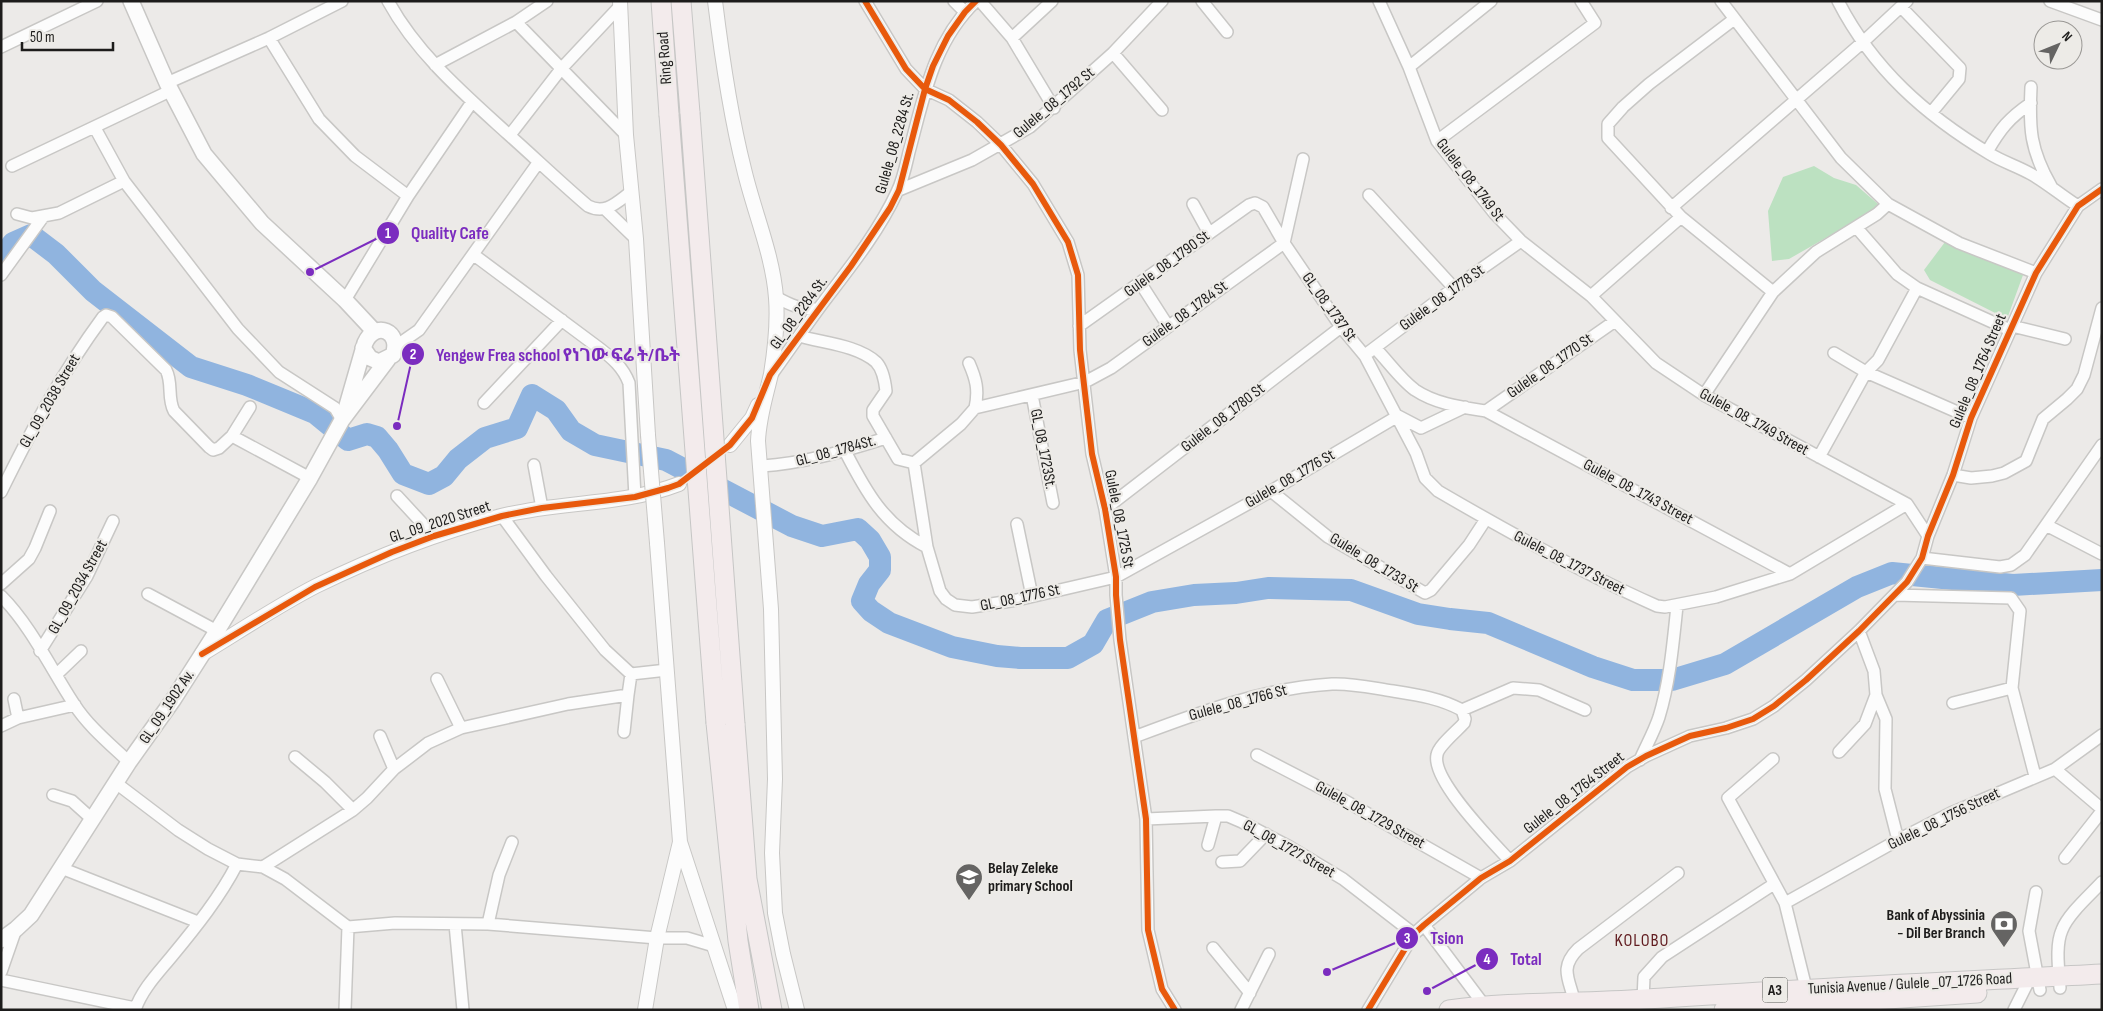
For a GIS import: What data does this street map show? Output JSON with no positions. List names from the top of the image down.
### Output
{
  "streets": {
    "highway": ["Ring Road", "Tunisia Avenue / Gulele _07_1726 Road", "A3"],
    "main road": ["GL_09_1902 Av."],
    "street": [
      "Gulele_08_1792 St",
      "Gulele_08_2284 St.",
      "Gulele_08_1749 St",
      "Gulele_08_1790 St",
      "Gulele_08_1778 St",
      "GL_08_1737 St",
      "GL_08_2284 St.",
      "Gulele_08_1784 St",
      "Gulele_08_1770 St",
      "Gulele_08_1764 Street",
      "GL_09_2038 Street",
      "Gulele_08_1780 St",
      "Gulele_08_1749 Street",
      "GL_08_1723St.",
      "GL_08_1784St.",
      "Gulele_08_1776 St",
      "Gulele_08_1743 Street",
      "Gulele_08_1725 St",
      "GL_09_2020 Street",
      "Gulele_08_1733 St",
      "Gulele_08_1737 Street",
      "GL_09_2034 Street",
      "GL_08_1776 St",
      "Gulele_08_1766 St",
      "Gulele_08_1729 Street",
      "Gulele_08_1756 Street",
      "GL_08_1727 Street"
    ]
  },
  "crossings": [
    ["Gulele_08_1792 St", "Gulele_08_2284 St."],
    ["Gulele_08_1792 St", "Gulele_08_1725 St"],
    ["Gulele_08_2284 St.", "GL_08_2284 St."],
    ["Gulele_08_2284 St.", "Gulele_08_1725 St"],
    ["Gulele_08_1749 St", "Gulele_08_1778 St"],
    ["Gulele_08_1749 St", "Gulele_08_1770 St"],
    ["Gulele_08_1749 St", "Gulele_08_1749 Street"],
    ["Gulele_08_1790 St", "GL_08_1737 St"],
    ["Gulele_08_1790 St", "Gulele_08_1725 St"],
    ["Gulele_08_1778 St", "GL_08_1737 St"],
    ["GL_08_1737 St", "Gulele_08_1784 St"],
    ["GL_08_1737 St", "Gulele_08_1780 St"],
    ["GL_08_1737 St", "Gulele_08_1776 St"],
    ["GL_08_1737 St", "Gulele_08_1737 Street"],
    ["Gulele_08_1784 St", "Gulele_08_1725 St"],
    ["Gulele_08_1770 St", "Gulele_08_1749 Street"],
    ["Gulele_08_1770 St", "Gulele_08_1743 Street"],
    ["Gulele_08_1764 Street", "Gulele_08_1729 Street"],
    ["Gulele_08_1764 Street", "GL_08_1727 Street"],
    ["Gulele_08_1780 St", "Gulele_08_1725 St"],
    ["Gulele_08_1749 Street", "Gulele_08_1737 Street"],
    ["GL_08_1784St.", "GL_08_1776 St"],
    ["Gulele_08_1776 St", "Gulele_08_1725 St"],
    ["Gulele_08_1776 St", "Gulele_08_1733 St"],
    ["Gulele_08_1776 St", "Gulele_08_1737 Street"],
    ["Gulele_08_1776 St", "GL_08_1776 St"],
    ["Gulele_08_1743 Street", "Gulele_08_1737 Street"],
    ["Gulele_08_1725 St", "GL_08_1776 St"],
    ["Gulele_08_1725 St", "Gulele_08_1766 St"],
    ["Gulele_08_1725 St", "GL_08_1727 Street"],
    ["GL_09_2020 Street", "GL_09_1902 Av."],
    ["Gulele_08_1733 St", "Gulele_08_1737 Street"]
  ],
  "districts": ["KOLOBO"],
  "places": {
    "other": [
      "Quality Cafe",
      "Yengew Frea school የነገው ፍሬ ት/ቤት",
      "Tsion",
      "Total"
    ],
    "school or university": ["Belay Zeleke primary School"],
    "bank": ["Bank of Abyssinia - Dil Ber Branch"]
  },
  "scale_bar": "50 m",
  "north": "top right"
}
